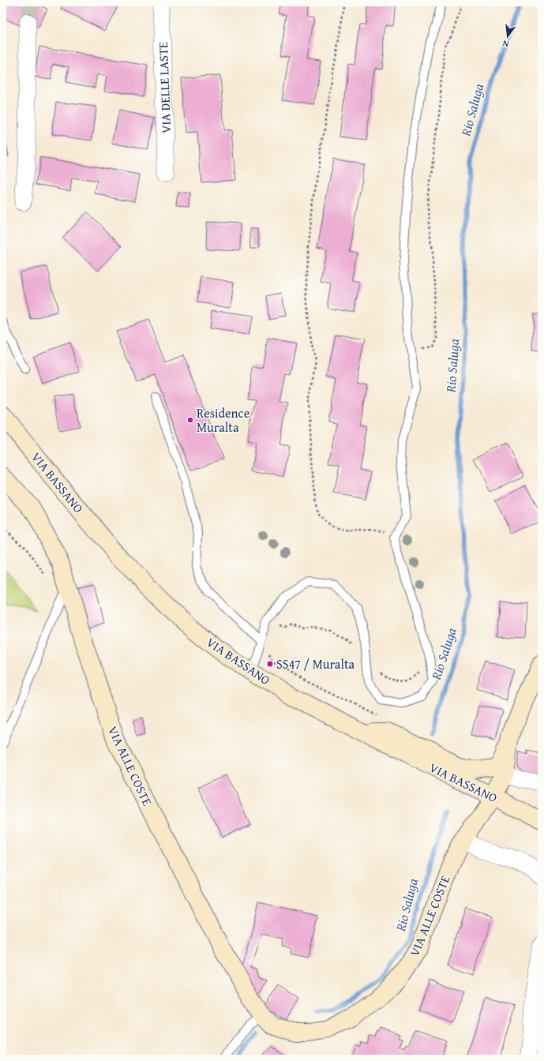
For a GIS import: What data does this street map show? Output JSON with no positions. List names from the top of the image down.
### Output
{
  "streets": {
    "street": ["VIA DELLE LASTE", "VIA BASSANO", "VIA ALLE COSTE"]
  },
  "crossings": [
    ["VIA BASSANO", "VIA ALLE COSTE"]
  ],
  "water": ["Rio Saluga"],
  "places": {
    "other": ["Residence Muralta"],
    "transit": ["SS47 / Muralta"]
  },
  "north": "bottom"
}
